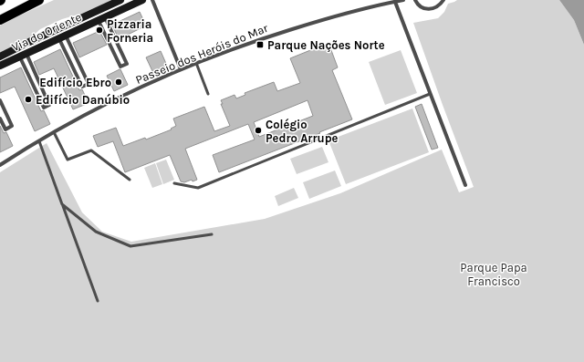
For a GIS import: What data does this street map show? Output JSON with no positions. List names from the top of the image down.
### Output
{
  "streets": {
    "street": ["Via do Oriente", "Passeio dos Heróis do Mar"]
  },
  "parks": ["Parque Papa Francisco"],
  "places": {
    "other": [
      "Pizzaria Forneria",
      "Edifício Ebro",
      "Edifício Danúbio",
      "Colégio Pedro Arrupe"
    ],
    "transit": ["Parque Nações Norte"]
  }
}
